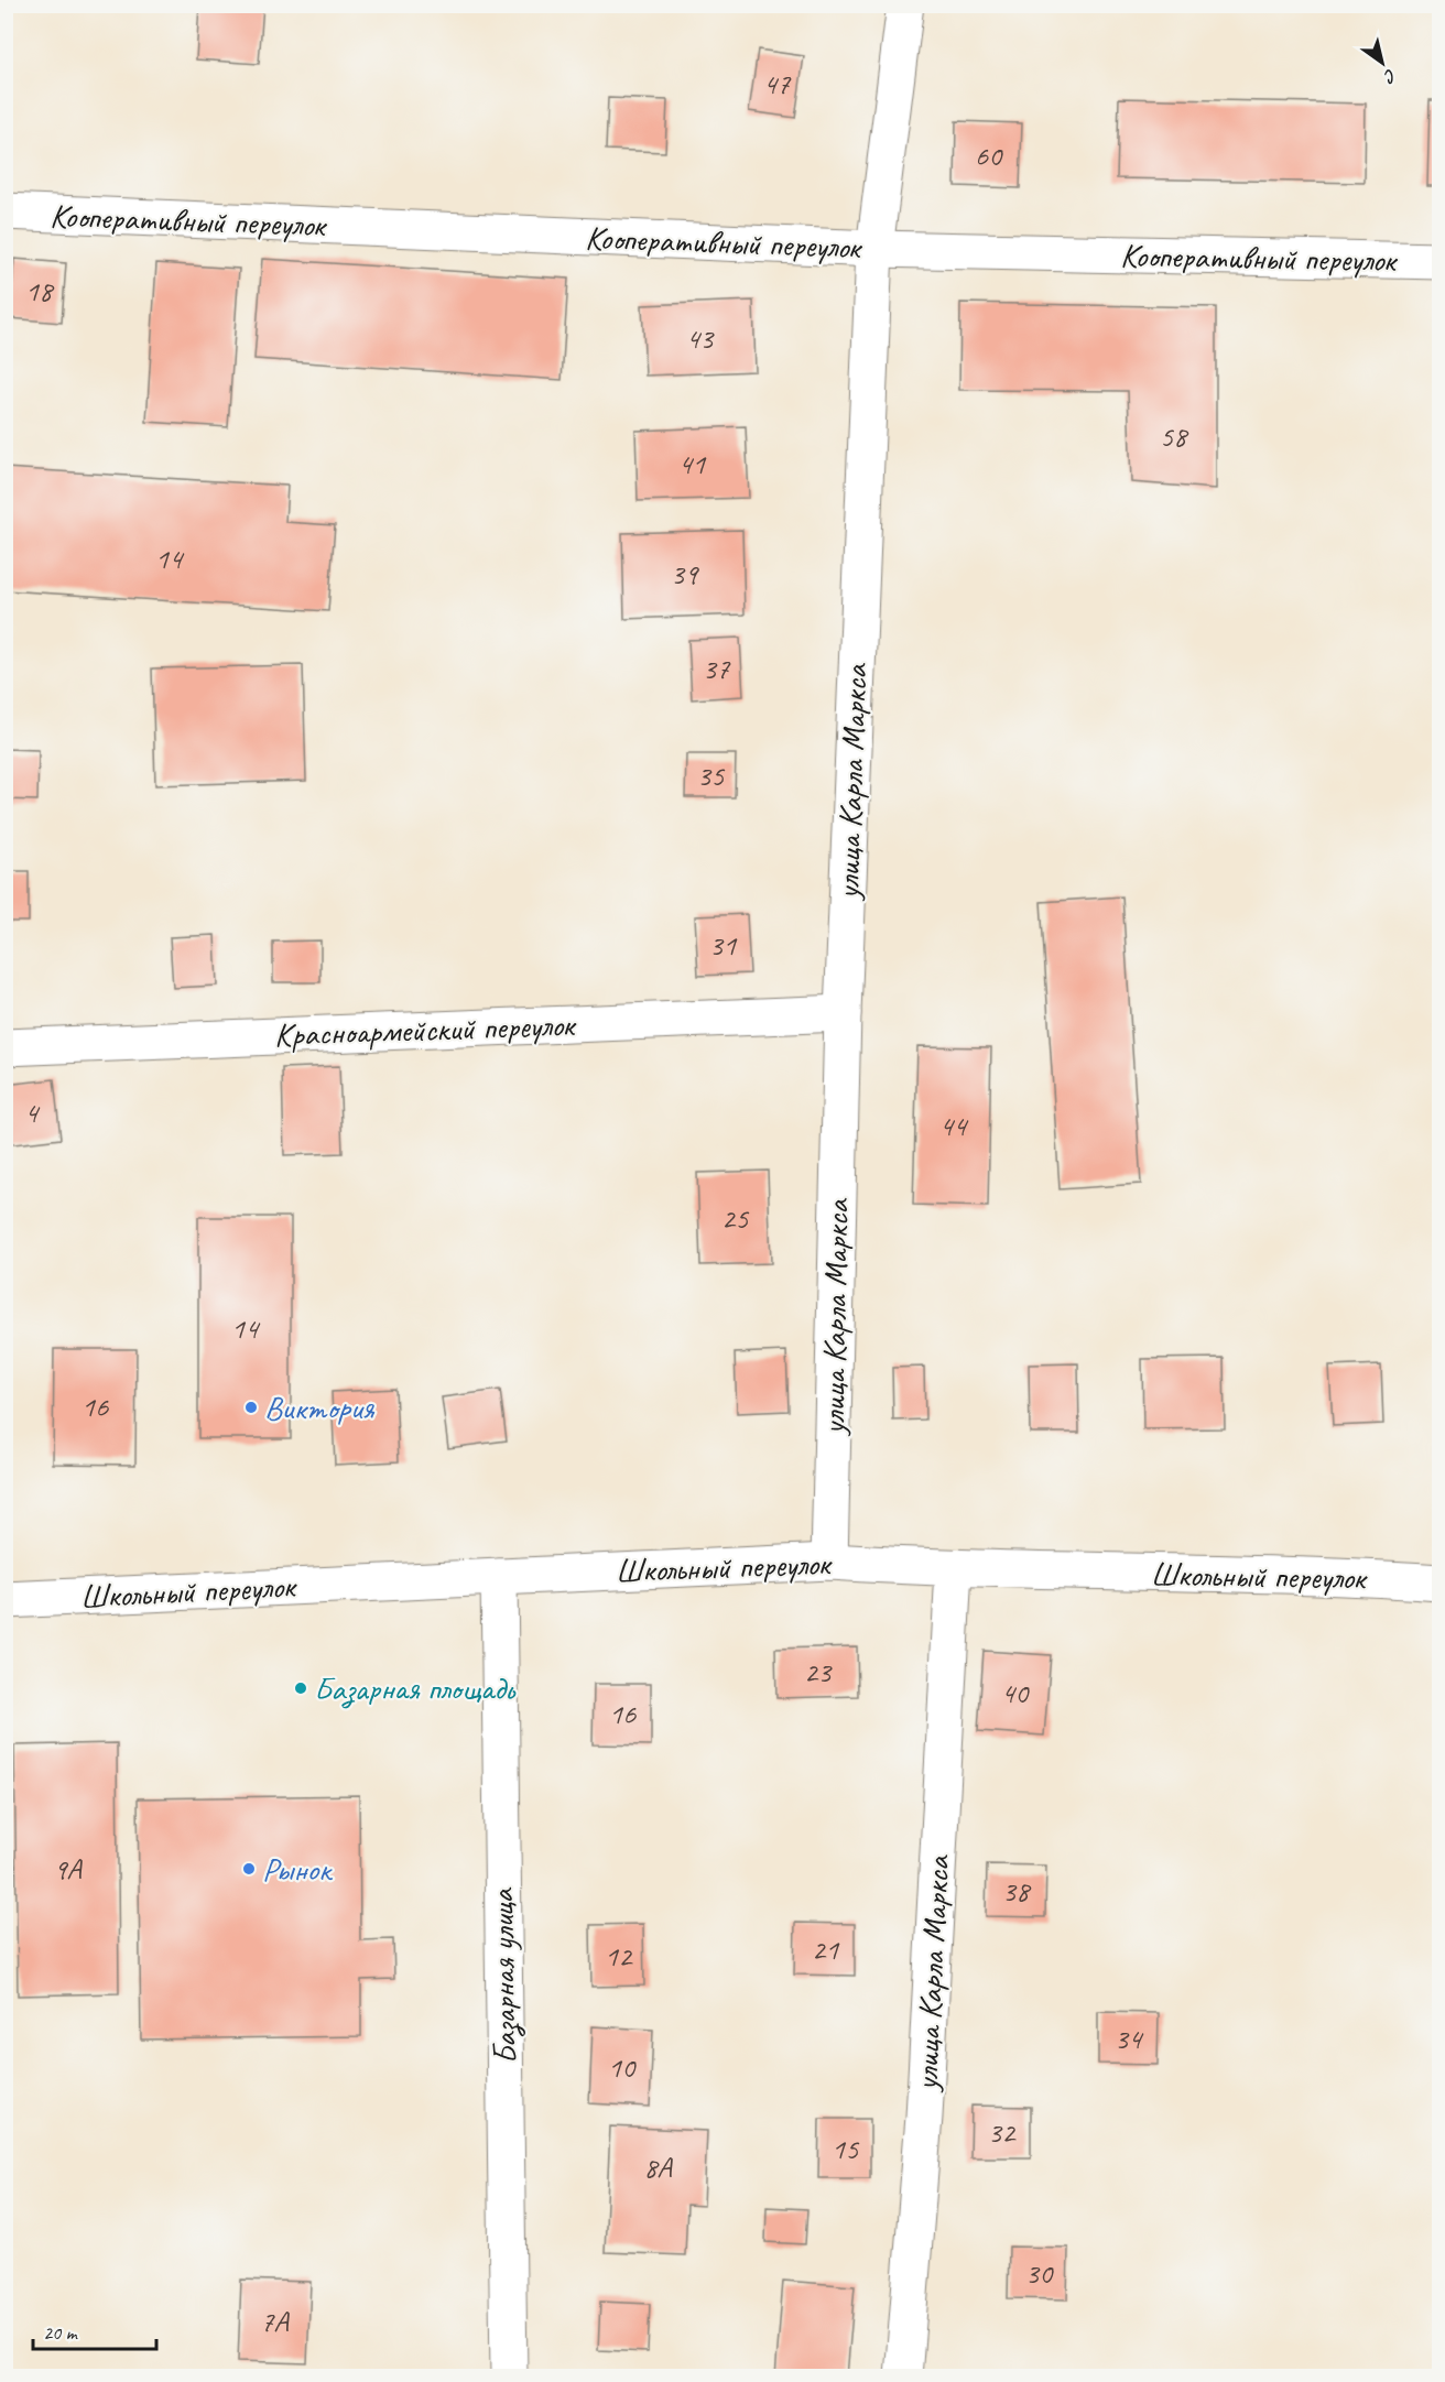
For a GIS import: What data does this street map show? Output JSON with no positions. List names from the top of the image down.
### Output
{
  "streets": {
    "street": [
      "Кооперативный переулок",
      "улица Карла Маркса",
      "Красноармейский переулок",
      "Школьный переулок",
      "Базарная улица"
    ]
  },
  "crossings": [
    ["Кооперативный переулок", "улица Карла Маркса"],
    ["улица Карла Маркса", "Красноармейский переулок"],
    ["улица Карла Маркса", "Школьный переулок"],
    ["Школьный переулок", "Базарная улица"]
  ],
  "places": ["Виктория", "Базарная площадь", "Рынок"],
  "house_numbers": [
    "47",
    "60",
    "18",
    "43",
    "58",
    "41",
    "14",
    "39",
    "37",
    "35",
    "31",
    "4",
    "44",
    "25",
    "14",
    "16",
    "23",
    "40",
    "16",
    "9А",
    "38",
    "21",
    "12",
    "34",
    "10",
    "32",
    "15",
    "8А",
    "30",
    "7А"
  ],
  "scale_bar": "20 m",
  "north": "bottom right"
}
